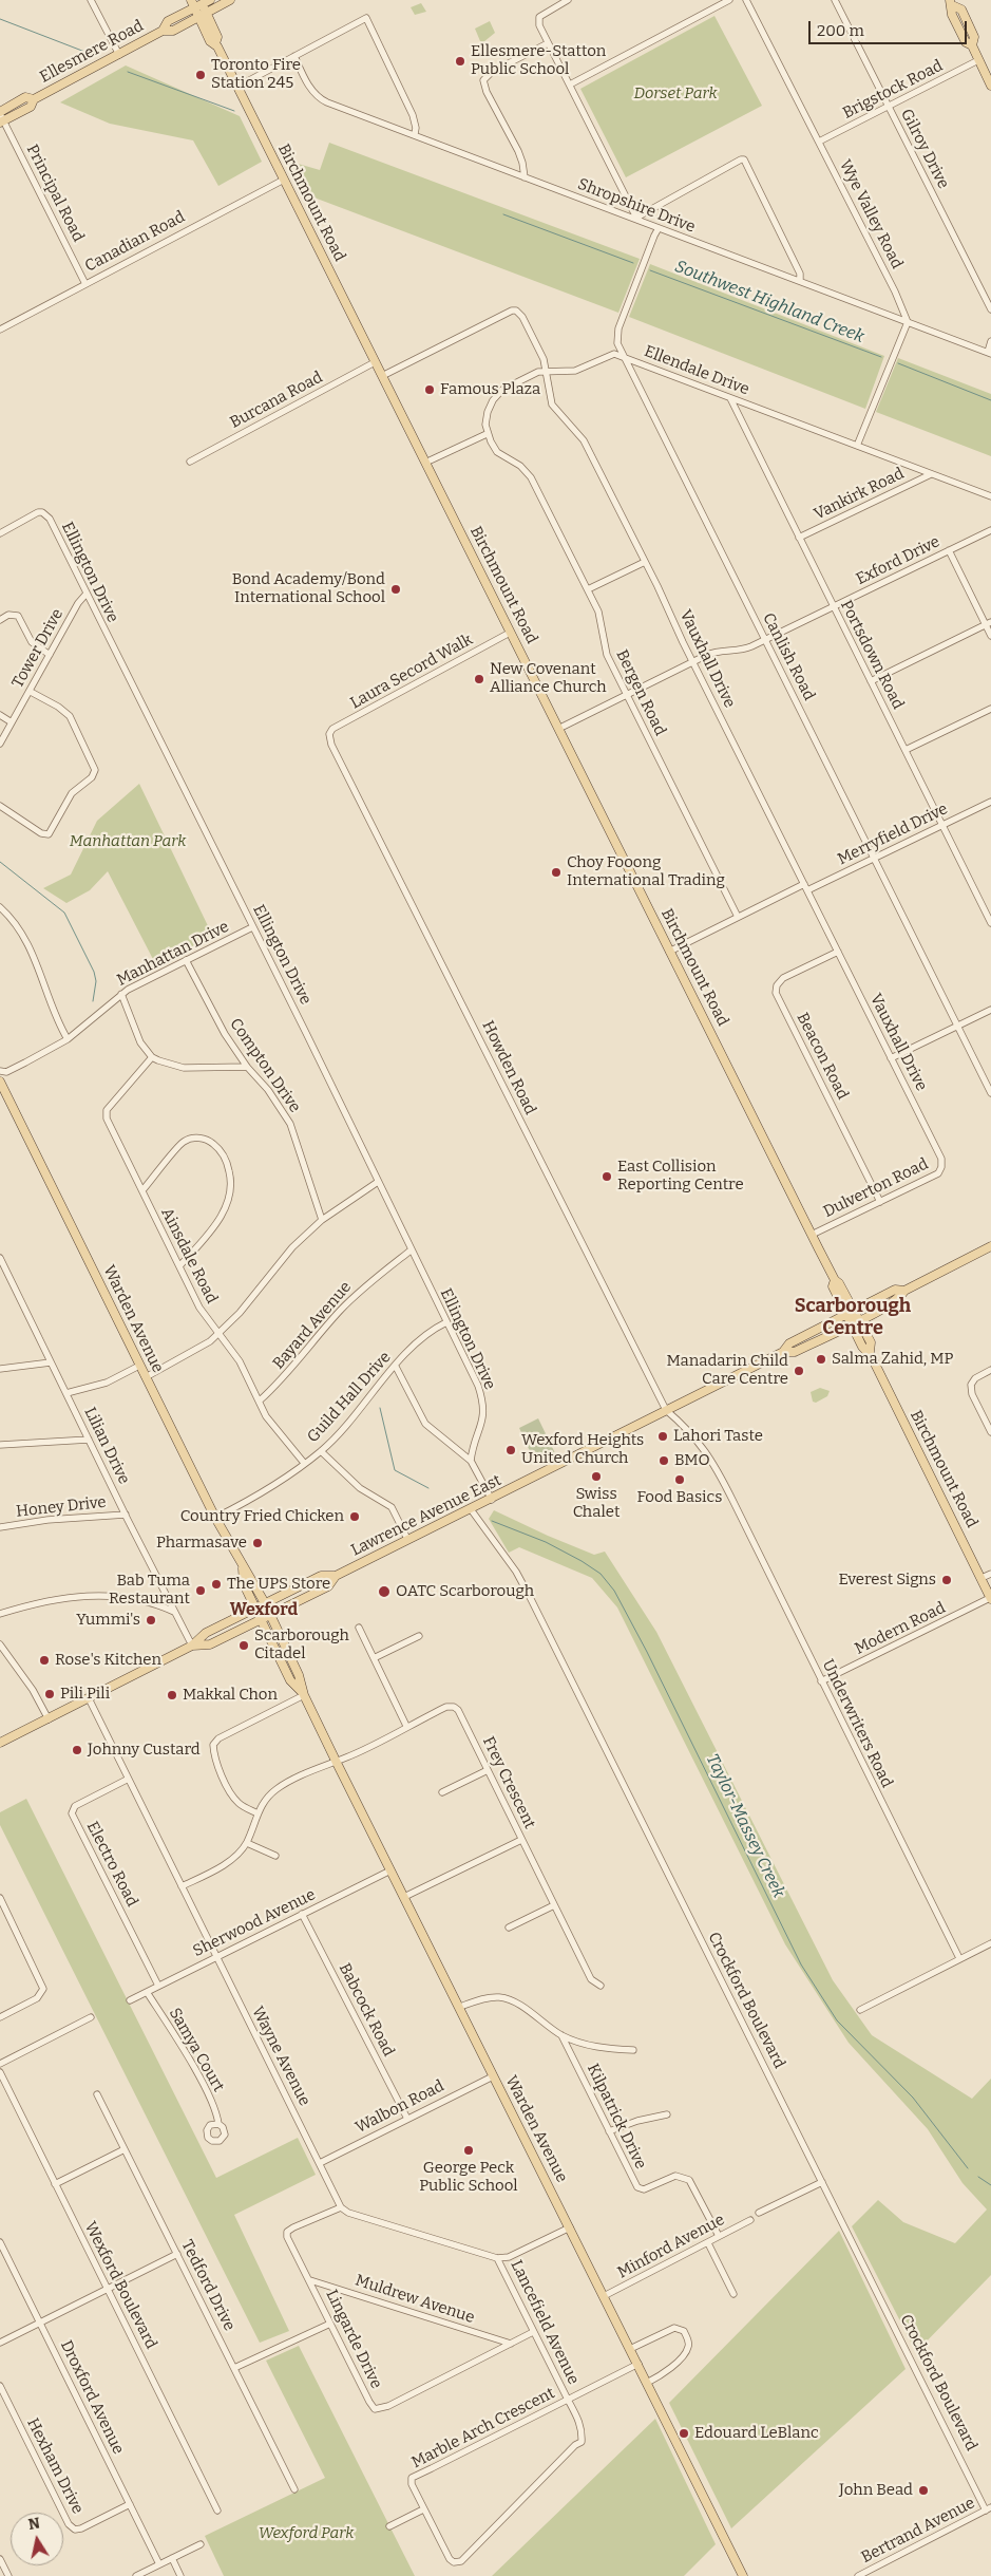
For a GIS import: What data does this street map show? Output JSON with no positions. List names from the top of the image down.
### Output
{
  "streets": {
    "main road": [
      "Ellesmere Road",
      "Birchmount Road",
      "Warden Avenue",
      "Lawrence Avenue East"
    ],
    "street": [
      "Brigstock Road",
      "Gilroy Drive",
      "Principal Road",
      "Shropshire Drive",
      "Wye Valley Road",
      "Canadian Road",
      "Ellendale Drive",
      "Burcana Road",
      "Vankirk Road",
      "Exford Drive",
      "Ellington Drive",
      "Tower Drive",
      "Portsdown Road",
      "Canlish Road",
      "Vauxhall Drive",
      "Laura Secord Walk",
      "Bergen Road",
      "Merryfield Drive",
      "Manhattan Drive",
      "Beacon Road",
      "Compton Drive",
      "Howden Road",
      "Dulverton Road",
      "Ainsdale Road",
      "Bayard Avenue",
      "Guild Hall Drive",
      "Lilian Drive",
      "Honey Drive",
      "Modern Road",
      "Underwriters Road",
      "Frey Crescent",
      "Electro Road",
      "Sherwood Avenue",
      "Crockford Boulevard",
      "Babcock Road",
      "Samya Court",
      "Wayne Avenue",
      "Walbon Road",
      "Kilpatrick Drive",
      "Minford Avenue",
      "Wexford Boulevard",
      "Tedford Drive",
      "Muldrew Avenue",
      "Lancefield Avenue",
      "Lingarde Drive",
      "Droxford Avenue",
      "Marble Arch Crescent",
      "Hexham Drive",
      "Bertrand Avenue"
    ]
  },
  "crossings": [
    ["Ellesmere Road", "Principal Road"],
    ["Ellesmere Road", "Birchmount Road"],
    ["Brigstock Road", "Gilroy Drive"],
    ["Brigstock Road", "Wye Valley Road"],
    ["Principal Road", "Canadian Road"],
    ["Birchmount Road", "Canadian Road"],
    ["Birchmount Road", "Burcana Road"],
    ["Birchmount Road", "Exford Drive"],
    ["Birchmount Road", "Vauxhall Drive"],
    ["Birchmount Road", "Laura Secord Walk"],
    ["Birchmount Road", "Merryfield Drive"],
    ["Birchmount Road", "Dulverton Road"],
    ["Birchmount Road", "Lawrence Avenue East"],
    ["Birchmount Road", "Modern Road"],
    ["Shropshire Drive", "Wye Valley Road"],
    ["Shropshire Drive", "Canlish Road"],
    ["Ellendale Drive", "Vankirk Road"],
    ["Ellendale Drive", "Portsdown Road"],
    ["Ellendale Drive", "Canlish Road"],
    ["Ellendale Drive", "Vauxhall Drive"],
    ["Ellendale Drive", "Bergen Road"],
    ["Vankirk Road", "Portsdown Road"],
    ["Exford Drive", "Portsdown Road"],
    ["Exford Drive", "Canlish Road"],
    ["Exford Drive", "Vauxhall Drive"],
    ["Exford Drive", "Bergen Road"],
    ["Ellington Drive", "Tower Drive"],
    ["Ellington Drive", "Manhattan Drive"],
    ["Ellington Drive", "Bayard Avenue"],
    ["Ellington Drive", "Guild Hall Drive"],
    ["Portsdown Road", "Merryfield Drive"],
    ["Canlish Road", "Merryfield Drive"],
    ["Vauxhall Drive", "Merryfield Drive"],
    ["Vauxhall Drive", "Beacon Road"],
    ["Vauxhall Drive", "Dulverton Road"],
    ["Laura Secord Walk", "Howden Road"],
    ["Bergen Road", "Merryfield Drive"],
    ["Manhattan Drive", "Compton Drive"],
    ["Beacon Road", "Dulverton Road"],
    ["Howden Road", "Lawrence Avenue East"],
    ["Howden Road", "Underwriters Road"],
    ["Ainsdale Road", "Bayard Avenue"],
    ["Ainsdale Road", "Guild Hall Drive"],
    ["Warden Avenue", "Guild Hall Drive"],
    ["Warden Avenue", "Lawrence Avenue East"],
    ["Warden Avenue", "Frey Crescent"],
    ["Warden Avenue", "Sherwood Avenue"],
    ["Warden Avenue", "Walbon Road"],
    ["Warden Avenue", "Minford Avenue"],
    ["Warden Avenue", "Marble Arch Crescent"],
    ["Lilian Drive", "Honey Drive"],
    ["Lilian Drive", "Lawrence Avenue East"],
    ["Lawrence Avenue East", "Underwriters Road"],
    ["Lawrence Avenue East", "Crockford Boulevard"],
    ["Lawrence Avenue East", "Wayne Avenue"],
    ["Modern Road", "Underwriters Road"],
    ["Electro Road", "Sherwood Avenue"],
    ["Electro Road", "Wayne Avenue"],
    ["Sherwood Avenue", "Babcock Road"],
    ["Sherwood Avenue", "Samya Court"],
    ["Sherwood Avenue", "Wayne Avenue"],
    ["Crockford Boulevard", "Bertrand Avenue"],
    ["Babcock Road", "Walbon Road"],
    ["Wayne Avenue", "Walbon Road"],
    ["Wayne Avenue", "Lingarde Drive"],
    ["Kilpatrick Drive", "Minford Avenue"],
    ["Muldrew Avenue", "Lingarde Drive"],
    ["Lancefield Avenue", "Lingarde Drive"],
    ["Lancefield Avenue", "Marble Arch Crescent"],
    ["Droxford Avenue", "Hexham Drive"]
  ],
  "districts": ["Scarborough Centre", "Wexford"],
  "water": ["Southwest Highland Creek", "Taylor-Massey Creek"],
  "parks": ["Dorset Park", "Manhattan Park", "Wexford Park"],
  "places": [
    "Ellesmere-Statton Public School",
    "Toronto Fire Station 245",
    "Famous Plaza",
    "Bond Academy/Bond International School",
    "New Covenant Alliance Church",
    "Choy Fooong International Trading",
    "East Collision Reporting Centre",
    "Salma Zahid, MP",
    "Manadarin Child Care Centre",
    "Lahori Taste",
    "Wexford Heights United Church",
    "BMO",
    "Swiss Chalet",
    "Food Basics",
    "Country Fried Chicken",
    "Pharmasave",
    "Everest Signs",
    "The UPS Store",
    "Bab Tuma Restaurant",
    "OATC Scarborough",
    "Yummi's",
    "Scarborough Citadel",
    "Rose's Kitchen",
    "Pili Pili",
    "Makkal Chon",
    "Johnny Custard",
    "George Peck Public School",
    "Edouard LeBlanc",
    "John Bead"
  ],
  "scale_bar": "200 m",
  "north": "top"
}
